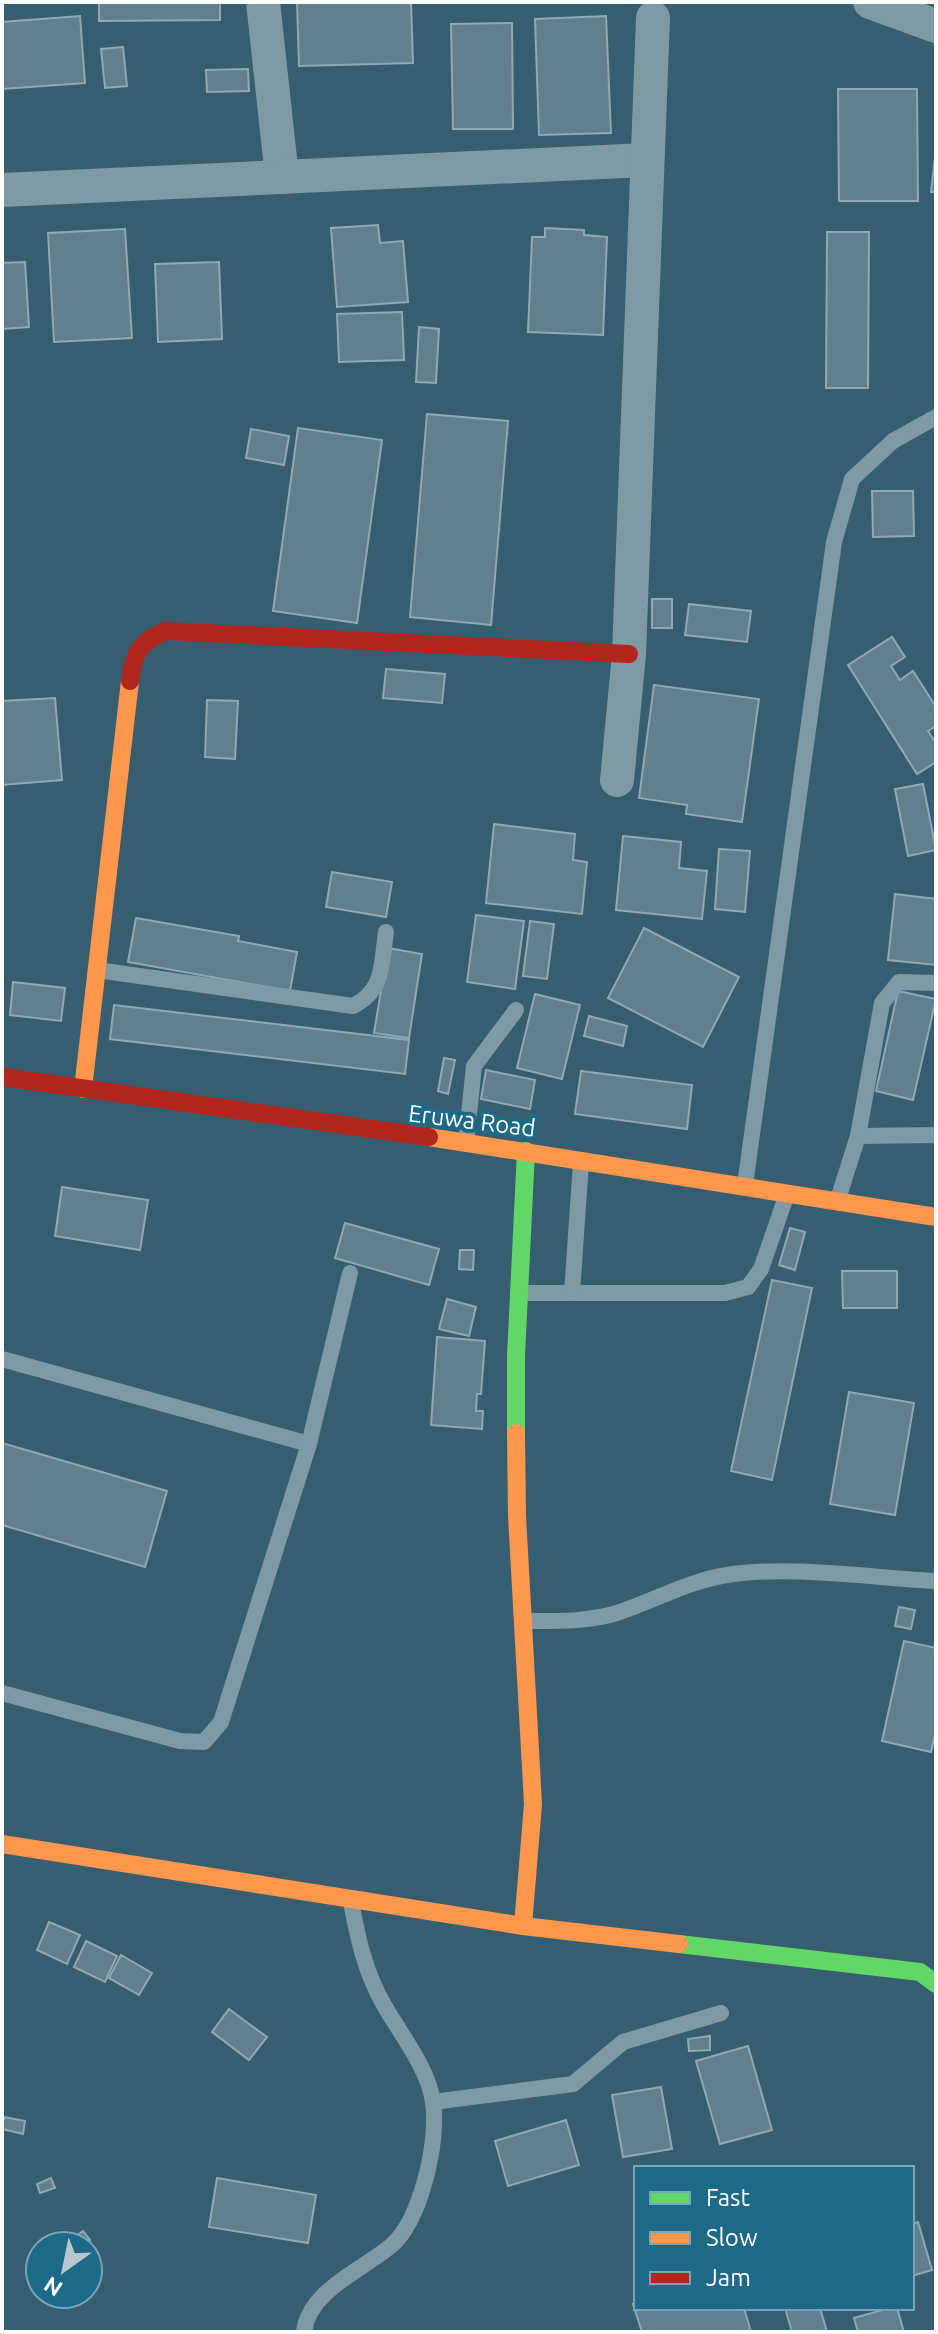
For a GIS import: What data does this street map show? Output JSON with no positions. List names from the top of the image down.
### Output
{
  "streets": {
    "street": ["Eruwa Road"]
  },
  "legend": ["Fast", "Slow", "Jam"],
  "north": "bottom left"
}
